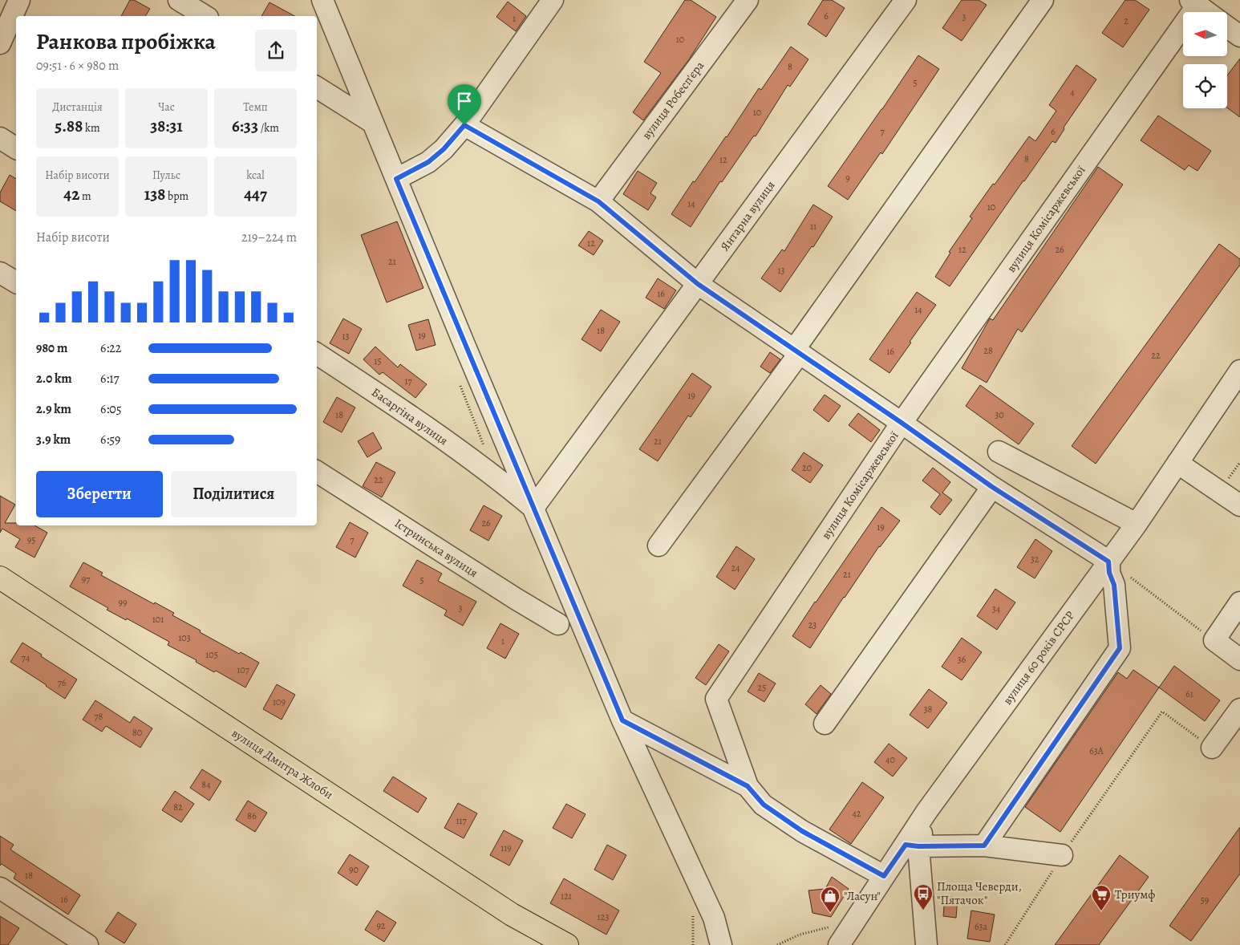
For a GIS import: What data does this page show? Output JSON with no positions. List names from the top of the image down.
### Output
{
  "streets": {
    "main road": ["вулиця Дмитра Жлоби"],
    "street": [
      "вулиця Робесп'єра",
      "Янтарна вулиця",
      "вулиця Комісаржевської",
      "Басаргіна вулиця",
      "Істринська вулиця",
      "вулиця 60 років СРСР"
    ]
  },
  "crossings": [
    ["Янтарна вулиця", "Басаргіна вулиця"],
    ["вулиця Комісаржевської", "вулиця 60 років СРСР"]
  ],
  "places": {
    "bus stop": ["Площа Чеверди, \"Пятачок\""],
    "supermarket": ["Триумф"],
    "shop": ["\"Ласун\""]
  },
  "house_numbers": [
    "6",
    "3",
    "1",
    "2",
    "10",
    "8",
    "5",
    "4",
    "10",
    "7",
    "6",
    "8",
    "12",
    "9",
    "14",
    "10",
    "11",
    "12",
    "12",
    "26",
    "21",
    "13",
    "16",
    "14",
    "18",
    "19",
    "13",
    "28",
    "16",
    "22",
    "15",
    "17",
    "19",
    "18",
    "30",
    "21",
    "20",
    "22",
    "26",
    "19",
    "95",
    "7",
    "32",
    "24",
    "21",
    "97",
    "5",
    "99",
    "3",
    "34",
    "101",
    "23",
    "103",
    "1",
    "105",
    "74",
    "36",
    "107",
    "76",
    "25",
    "61",
    "109",
    "38",
    "78",
    "80",
    "63А",
    "40",
    "84",
    "82",
    "42",
    "86",
    "117",
    "119",
    "90",
    "18",
    "121",
    "16",
    "59",
    "123",
    "92",
    "63а"
  ],
  "north": "left",
  "page": {
    "heading": ["Ранкова пробіжка", "09:51 · 6 × 980 m"],
    "stats": [
      ["Дистанція", "5.88 km"],
      ["Час", "38:31"],
      ["Темп", "6:33 /km"],
      ["Набір висоти", "42 m"],
      ["Пульс", "138 bpm"],
      ["kcal", "447"]
    ],
    "chart": ["Набір висоти", "219–224 m"],
    "list": [
      {
        "name": "980 m",
        "note": "6:22"
      },
      {
        "name": "2.0 km",
        "note": "6:17"
      },
      {
        "name": "2.9 km",
        "note": "6:05"
      },
      {
        "name": "3.9 km",
        "note": "6:59"
      }
    ],
    "buttons": ["Зберегти", "Поділитися"]
  }
}
